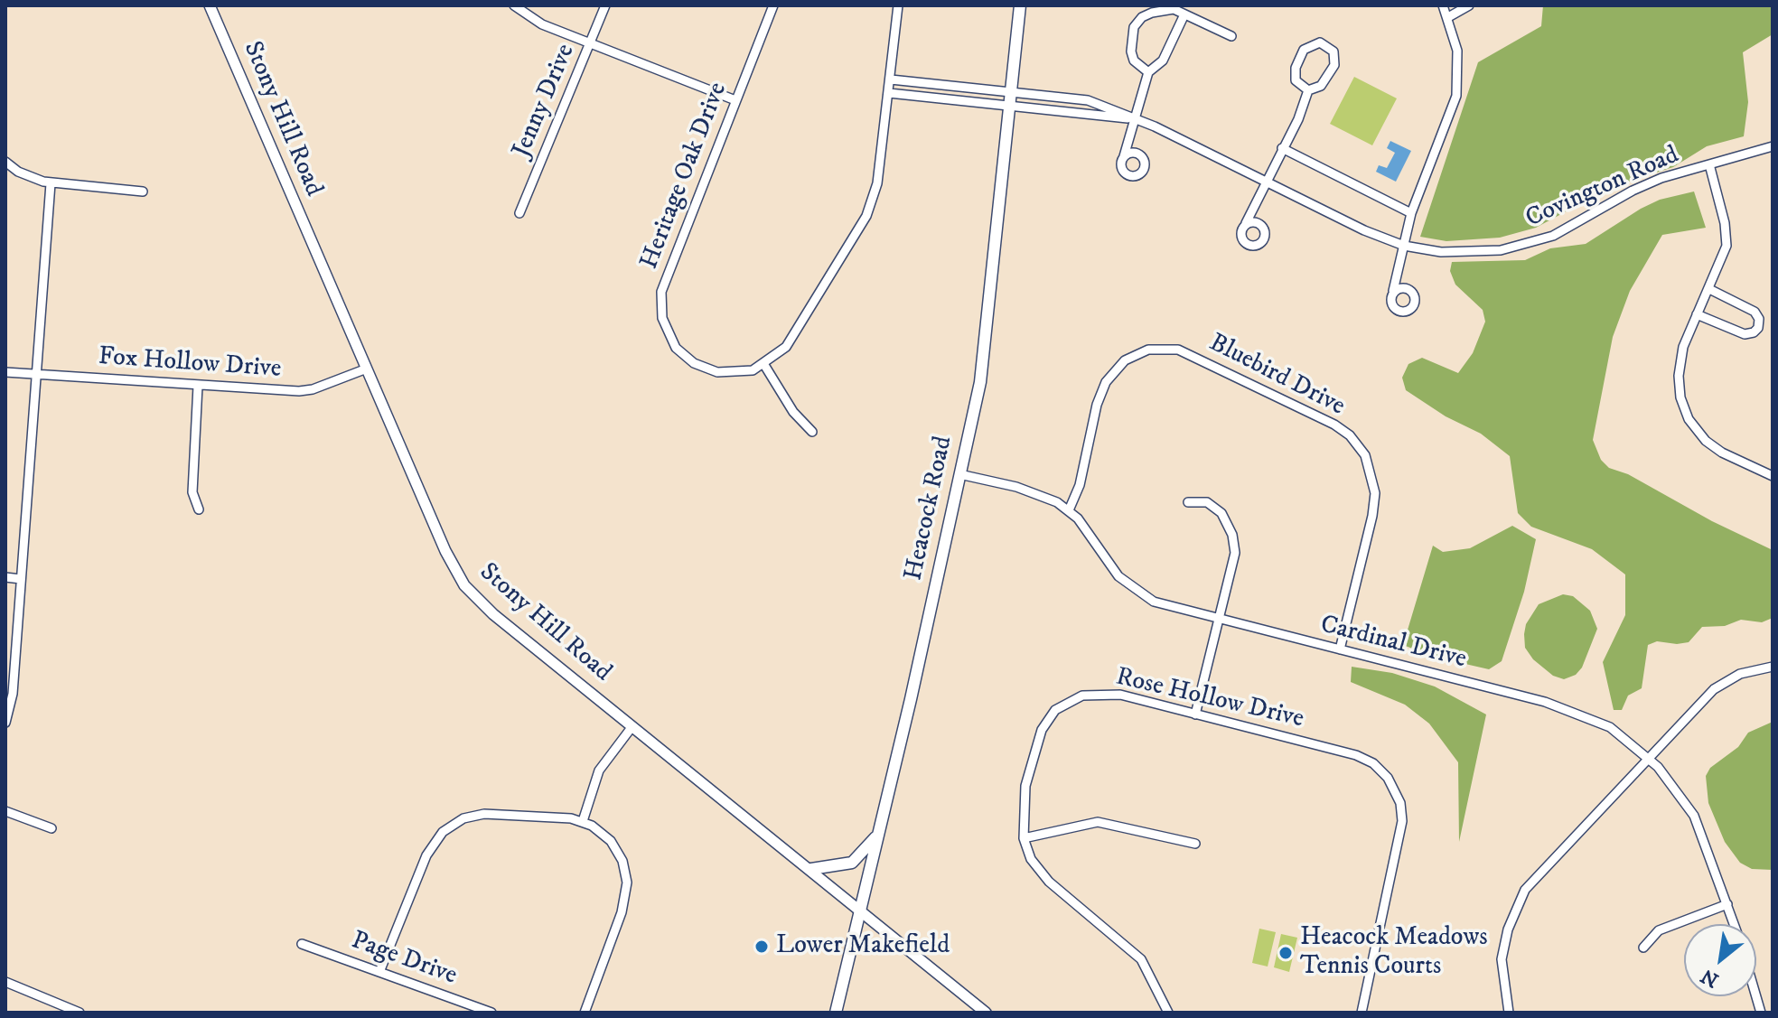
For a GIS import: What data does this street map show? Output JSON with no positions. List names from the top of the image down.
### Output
{
  "streets": {
    "main road": ["Heacock Road"],
    "street": [
      "Jenny Drive",
      "Stony Hill Road",
      "Heritage Oak Drive",
      "Covington Road",
      "Fox Hollow Drive",
      "Bluebird Drive",
      "Cardinal Drive",
      "Rose Hollow Drive",
      "Page Drive"
    ]
  },
  "crossings": [
    ["Stony Hill Road", "Fox Hollow Drive"],
    ["Stony Hill Road", "Heacock Road"],
    ["Heritage Oak Drive", "Covington Road"],
    ["Covington Road", "Heacock Road"],
    ["Bluebird Drive", "Cardinal Drive"],
    ["Heacock Road", "Cardinal Drive"]
  ],
  "places": ["Lower Makefield", "Heacock Meadows Tennis Courts"],
  "north": "bottom left"
}
